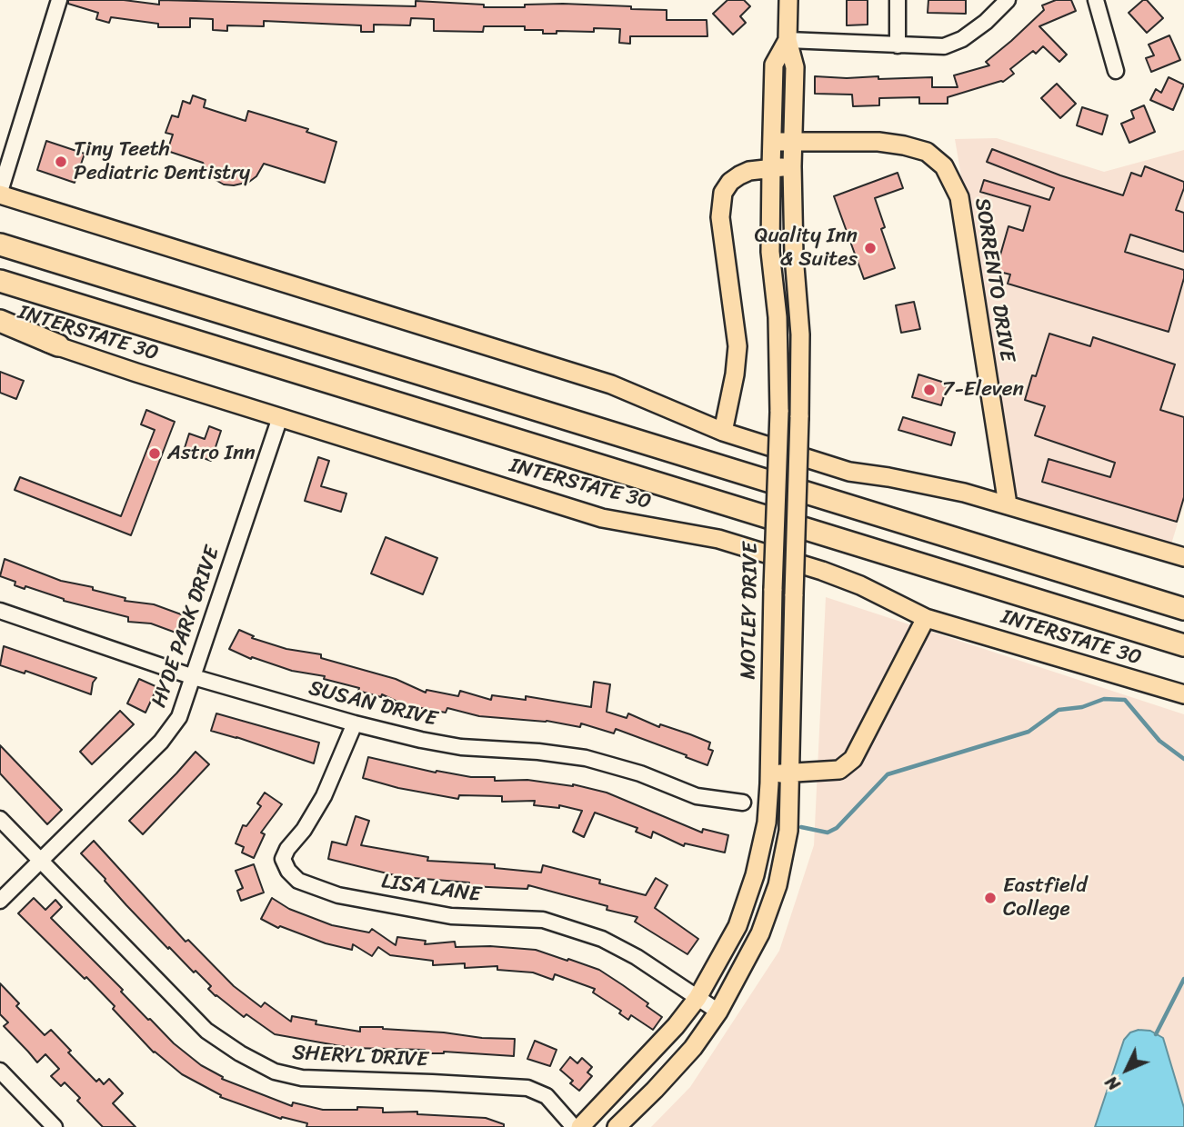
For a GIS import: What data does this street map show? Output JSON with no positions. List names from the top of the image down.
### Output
{
  "streets": {
    "main road": ["SORRENTO DRIVE", "INTERSTATE 30", "MOTLEY DRIVE"],
    "street": [
      "HYDE PARK DRIVE",
      "SUSAN DRIVE",
      "LISA LANE",
      "SHERYL DRIVE"
    ]
  },
  "crossings": [
    ["SORRENTO DRIVE", "MOTLEY DRIVE"],
    ["INTERSTATE 30", "HYDE PARK DRIVE"],
    ["MOTLEY DRIVE", "LISA LANE"],
    ["HYDE PARK DRIVE", "SUSAN DRIVE"],
    ["HYDE PARK DRIVE", "SHERYL DRIVE"],
    ["SUSAN DRIVE", "LISA LANE"]
  ],
  "places": [
    "Tiny Teeth Pediatric Dentistry",
    "Quality Inn & Suites",
    "7-Eleven",
    "Astro Inn",
    "Eastfield College"
  ],
  "north": "bottom left"
}
